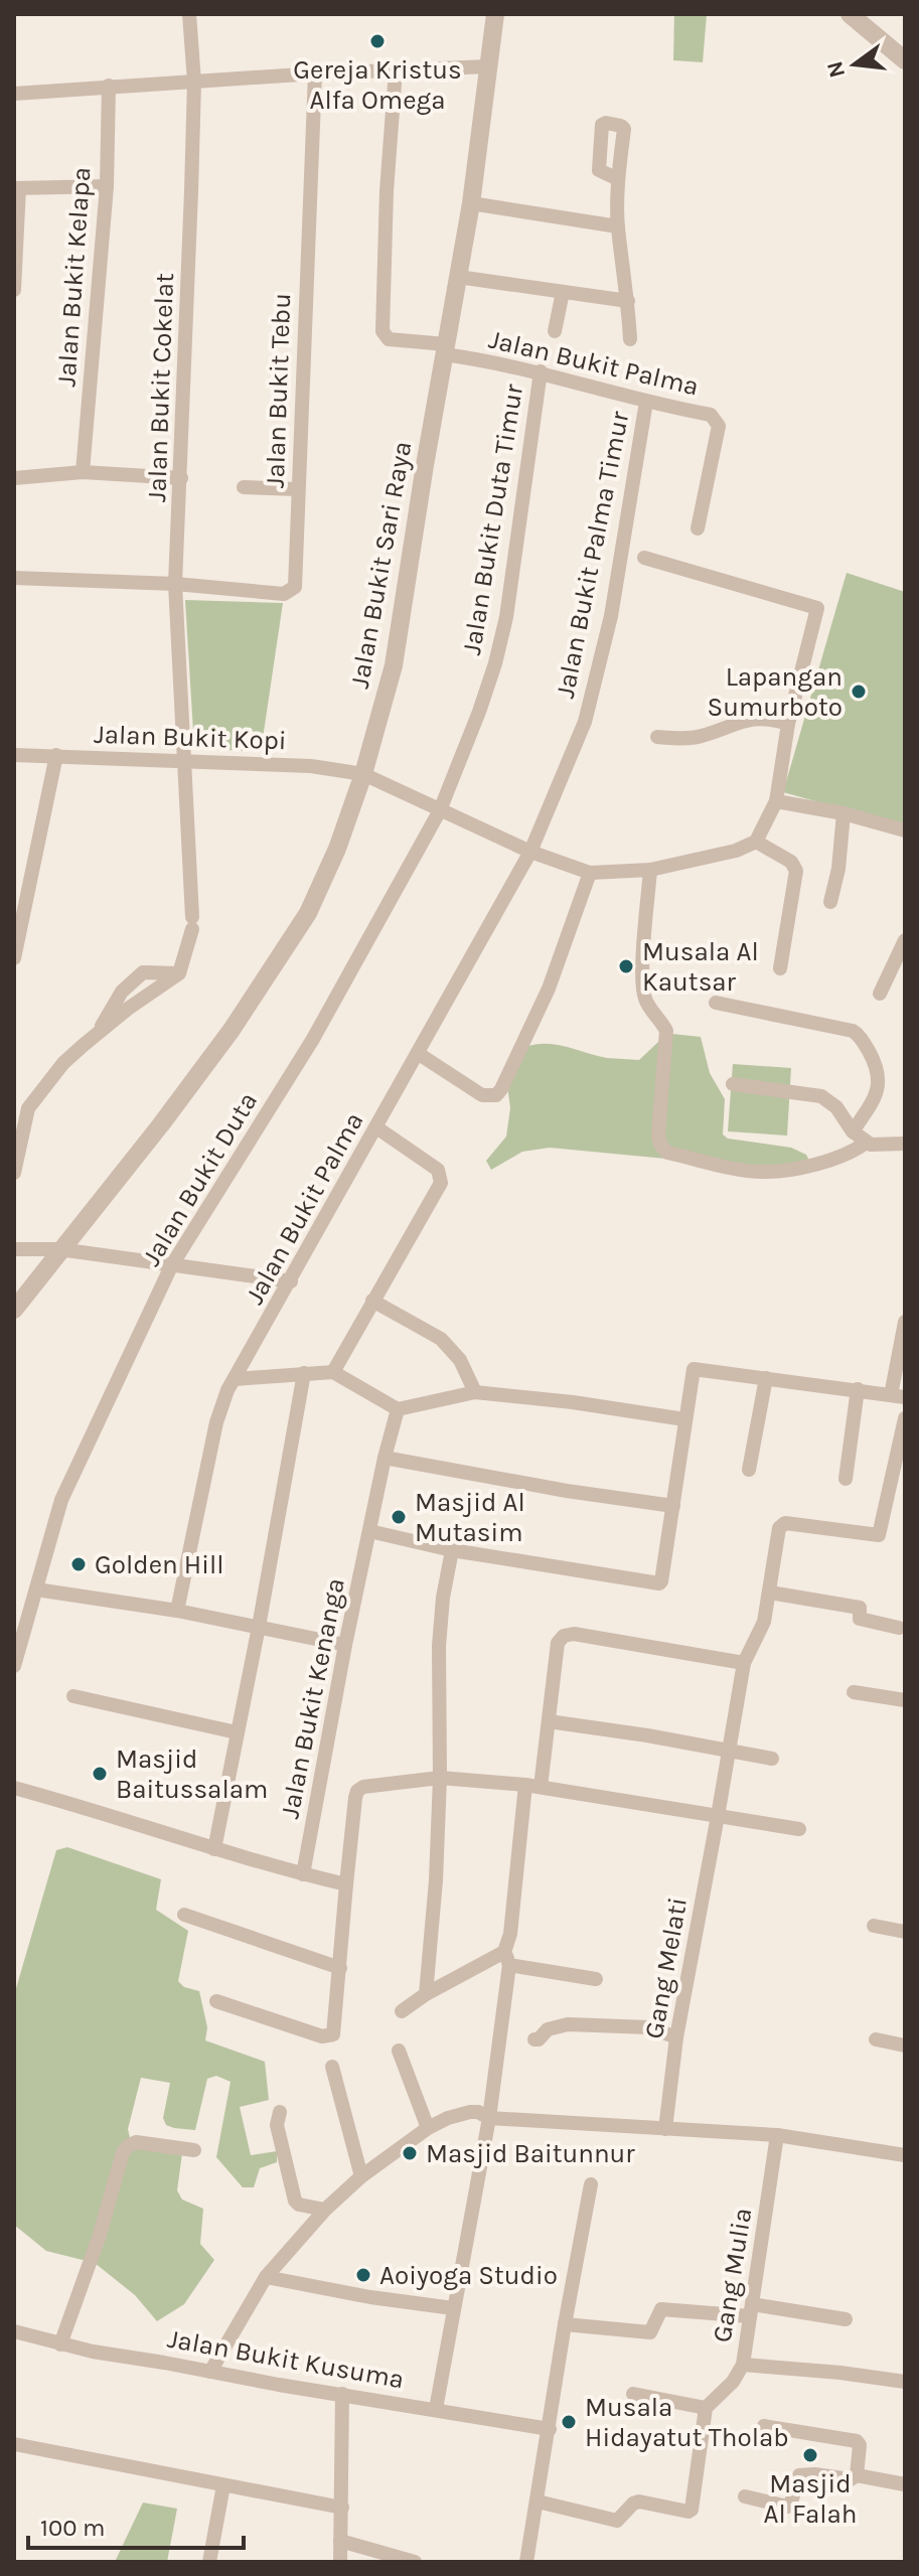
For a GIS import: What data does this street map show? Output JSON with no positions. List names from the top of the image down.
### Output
{
  "streets": {
    "street": [
      "Jalan Bukit Kelapa",
      "Jalan Bukit Palma",
      "Jalan Bukit Cokelat",
      "Jalan Bukit Tebu",
      "Jalan Bukit Duta Timur",
      "Jalan Bukit Palma Timur",
      "Jalan Bukit Sari Raya",
      "Jalan Bukit Kopi",
      "Jalan Bukit Duta",
      "Jalan Bukit Kenanga",
      "Gang Melati",
      "Gang Mulia",
      "Jalan Bukit Kusuma"
    ]
  },
  "crossings": [
    ["Jalan Bukit Palma", "Jalan Bukit Duta Timur"],
    ["Jalan Bukit Palma", "Jalan Bukit Palma Timur"],
    ["Jalan Bukit Palma", "Jalan Bukit Sari Raya"],
    ["Jalan Bukit Palma", "Jalan Bukit Kopi"],
    ["Jalan Bukit Cokelat", "Jalan Bukit Tebu"],
    ["Jalan Bukit Cokelat", "Jalan Bukit Kopi"],
    ["Jalan Bukit Duta Timur", "Jalan Bukit Kopi"],
    ["Jalan Bukit Duta Timur", "Jalan Bukit Duta"],
    ["Jalan Bukit Palma Timur", "Jalan Bukit Kopi"],
    ["Jalan Bukit Sari Raya", "Jalan Bukit Kopi"],
    ["Jalan Bukit Kopi", "Jalan Bukit Duta"]
  ],
  "places": [
    "Gereja Kristus Alfa Omega",
    "Lapangan Sumurboto",
    "Musala Al Kautsar",
    "Masjid Al Mutasim",
    "Golden Hill",
    "Masjid Baitussalam",
    "Masjid Baitunnur",
    "Aoiyoga Studio",
    "Musala Hidayatut Tholab",
    "Masjid Al Falah"
  ],
  "scale_bar": "100 m",
  "north": "left"
}
